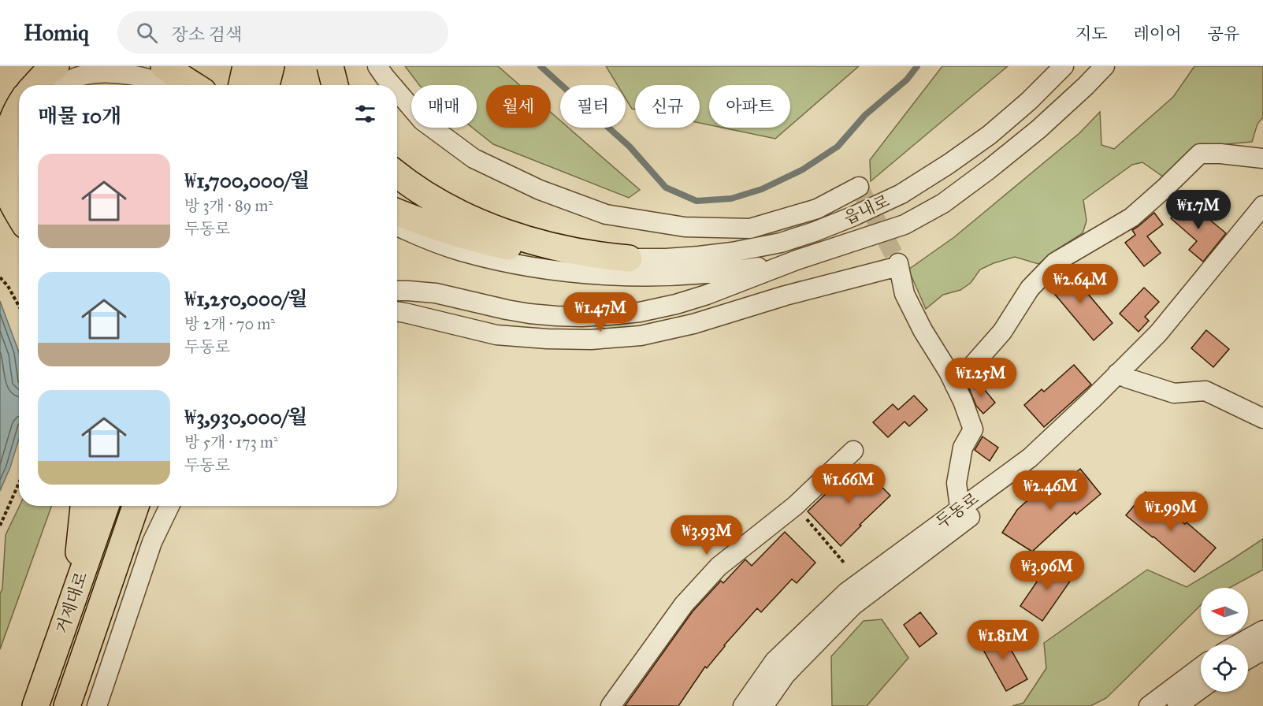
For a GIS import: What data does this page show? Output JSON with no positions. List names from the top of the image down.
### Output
{
  "streets": {
    "highway": ["거제대로"],
    "street": ["읍내로", "두동로"]
  },
  "north": "left",
  "page": {
    "header": "Homiq",
    "search": "장소 검색",
    "nav": ["지도", "레이어", "공유"],
    "chip": [
      "매매",
      "월세",
      "필터",
      "신규",
      "아파트"
    ],
    "heading": "매물 10개",
    "list": [
      {
        "name": "₩1,700,000/월",
        "note": "방 3개 · 89 m² · 두동로"
      },
      {
        "name": "₩1,250,000/월",
        "note": "방 2개 · 70 m² · 두동로"
      },
      {
        "name": "₩3,930,000/월",
        "note": "방 5개 · 173 m² · 두동로"
      }
    ],
    "price": [
      "₩1.7M",
      "₩2.64M",
      "₩1.47M",
      "₩1.25M",
      "₩1.66M",
      "₩2.46M",
      "₩1.99M",
      "₩3.93M",
      "₩3.96M",
      "₩1.81M"
    ]
  }
}
